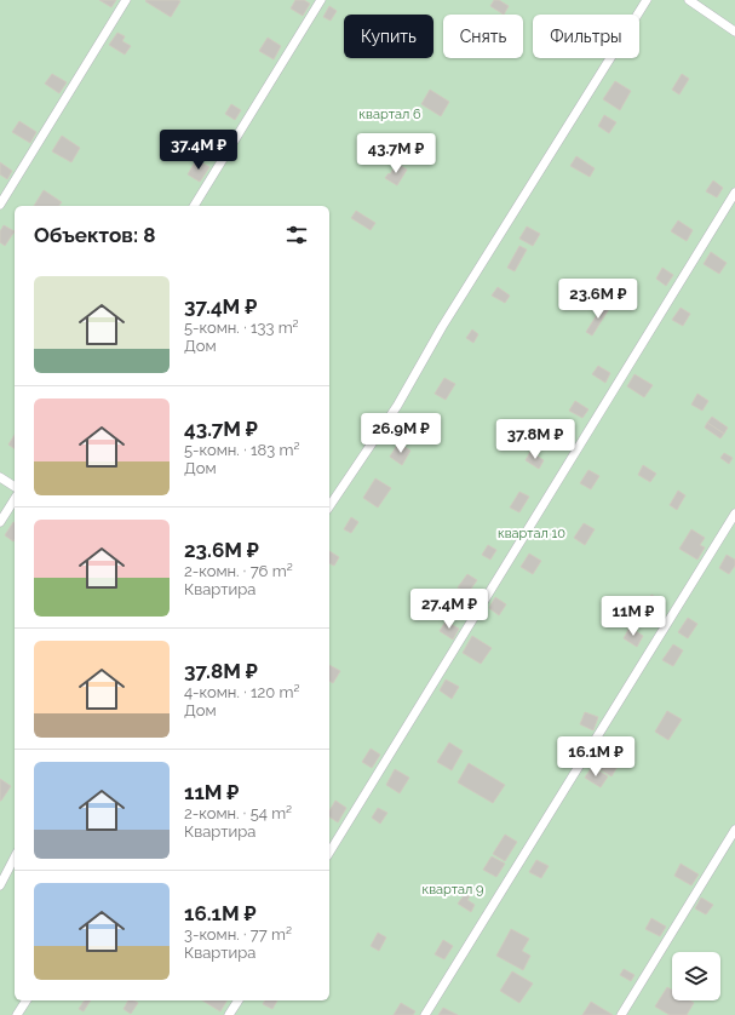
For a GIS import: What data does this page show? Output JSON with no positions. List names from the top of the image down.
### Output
{
  "parks": ["квартал 6", "квартал 10", "квартал 9"],
  "page": {
    "chip": ["Купить", "Снять", "Фильтры"],
    "price": [
      "37.4M ₽",
      "43.7M ₽",
      "23.6M ₽",
      "26.9M ₽",
      "37.8M ₽",
      "27.4M ₽",
      "11M ₽",
      "16.1M ₽"
    ],
    "heading": "Объектов: 8",
    "list": [
      {
        "name": "37.4M ₽",
        "note": "5-комн. · 133 m² · Дом"
      },
      {
        "name": "43.7M ₽",
        "note": "5-комн. · 183 m² · Дом"
      },
      {
        "name": "23.6M ₽",
        "note": "2-комн. · 76 m² · Квартира"
      },
      {
        "name": "37.8M ₽",
        "note": "4-комн. · 120 m² · Дом"
      },
      {
        "name": "11M ₽",
        "note": "2-комн. · 54 m² · Квартира"
      },
      {
        "name": "16.1M ₽",
        "note": "3-комн. · 77 m² · Квартира"
      }
    ]
  }
}
